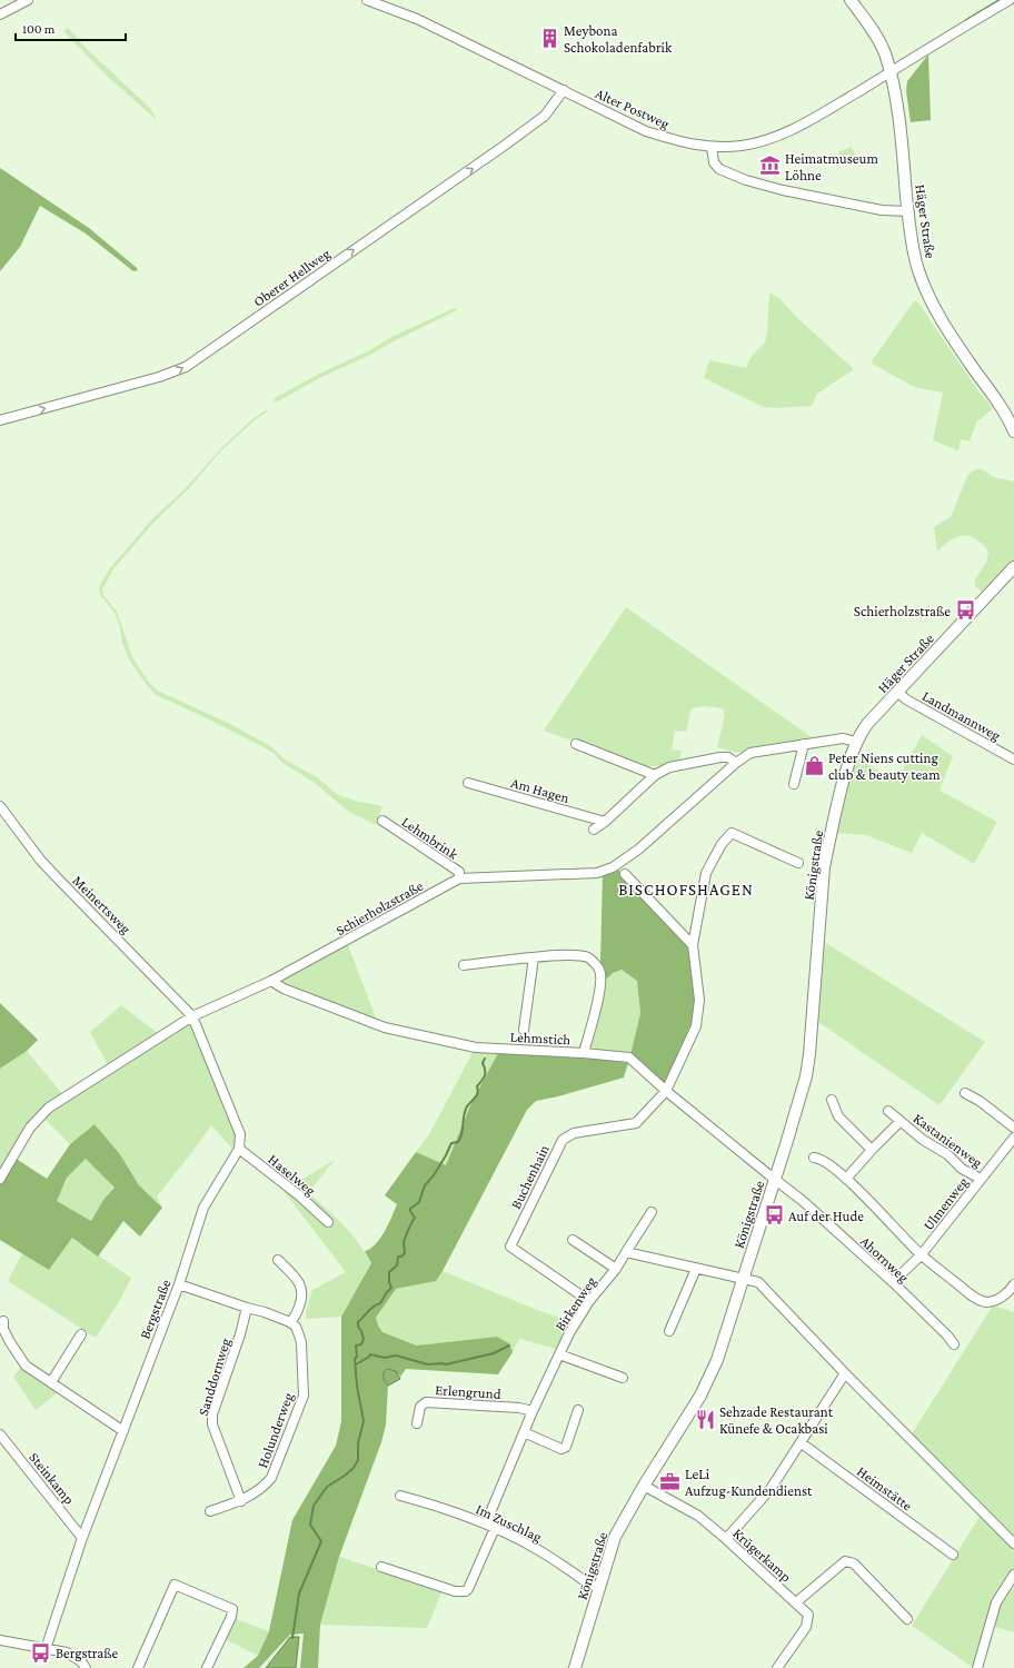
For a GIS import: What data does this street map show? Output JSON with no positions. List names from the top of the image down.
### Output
{
  "streets": {
    "main road": ["Häger Straße", "Königstraße"],
    "street": [
      "Alter Postweg",
      "Oberer Hellweg",
      "Landmannweg",
      "Am Hagen",
      "Lehmbrink",
      "Meinertsweg",
      "Schierholzstraße",
      "Lehmstich",
      "Kastanienweg",
      "Haselweg",
      "Buchenhain",
      "Ulmenweg",
      "Ahornweg",
      "Birkenweg",
      "Bergstraße",
      "Sanddornweg",
      "Erlengrund",
      "Holunderweg",
      "Steinkamp",
      "Heimstätte",
      "Im Zuschlag",
      "Krügerkamp"
    ]
  },
  "crossings": [
    ["Alter Postweg", "Häger Straße"],
    ["Alter Postweg", "Oberer Hellweg"],
    ["Häger Straße", "Landmannweg"],
    ["Häger Straße", "Königstraße"],
    ["Häger Straße", "Schierholzstraße"],
    ["Lehmbrink", "Schierholzstraße"],
    ["Königstraße", "Schierholzstraße"],
    ["Königstraße", "Lehmstich"],
    ["Königstraße", "Ahornweg"],
    ["Königstraße", "Im Zuschlag"],
    ["Königstraße", "Krügerkamp"],
    ["Meinertsweg", "Schierholzstraße"],
    ["Schierholzstraße", "Lehmstich"],
    ["Lehmstich", "Buchenhain"],
    ["Lehmstich", "Ahornweg"],
    ["Kastanienweg", "Ulmenweg"],
    ["Haselweg", "Bergstraße"],
    ["Buchenhain", "Birkenweg"],
    ["Ulmenweg", "Ahornweg"],
    ["Birkenweg", "Erlengrund"],
    ["Birkenweg", "Im Zuschlag"],
    ["Bergstraße", "Steinkamp"],
    ["Sanddornweg", "Holunderweg"]
  ],
  "one_way": ["Oberer Hellweg"],
  "districts": ["BISCHOFSHAGEN"],
  "places": {
    "building": ["Meybona Schokoladenfabrik"],
    "museum": ["Heimatmuseum Löhne"],
    "bus stop": ["Schierholzstraße", "Auf der Hude", "Bergstraße"],
    "shop": ["Peter Niens cutting club & beauty team"],
    "restaurant": ["Sehzade Restaurant Künefe & Ocakbasi"],
    "office": ["LeLi Aufzug-Kundendienst"]
  },
  "scale_bar": "100 m"
}
